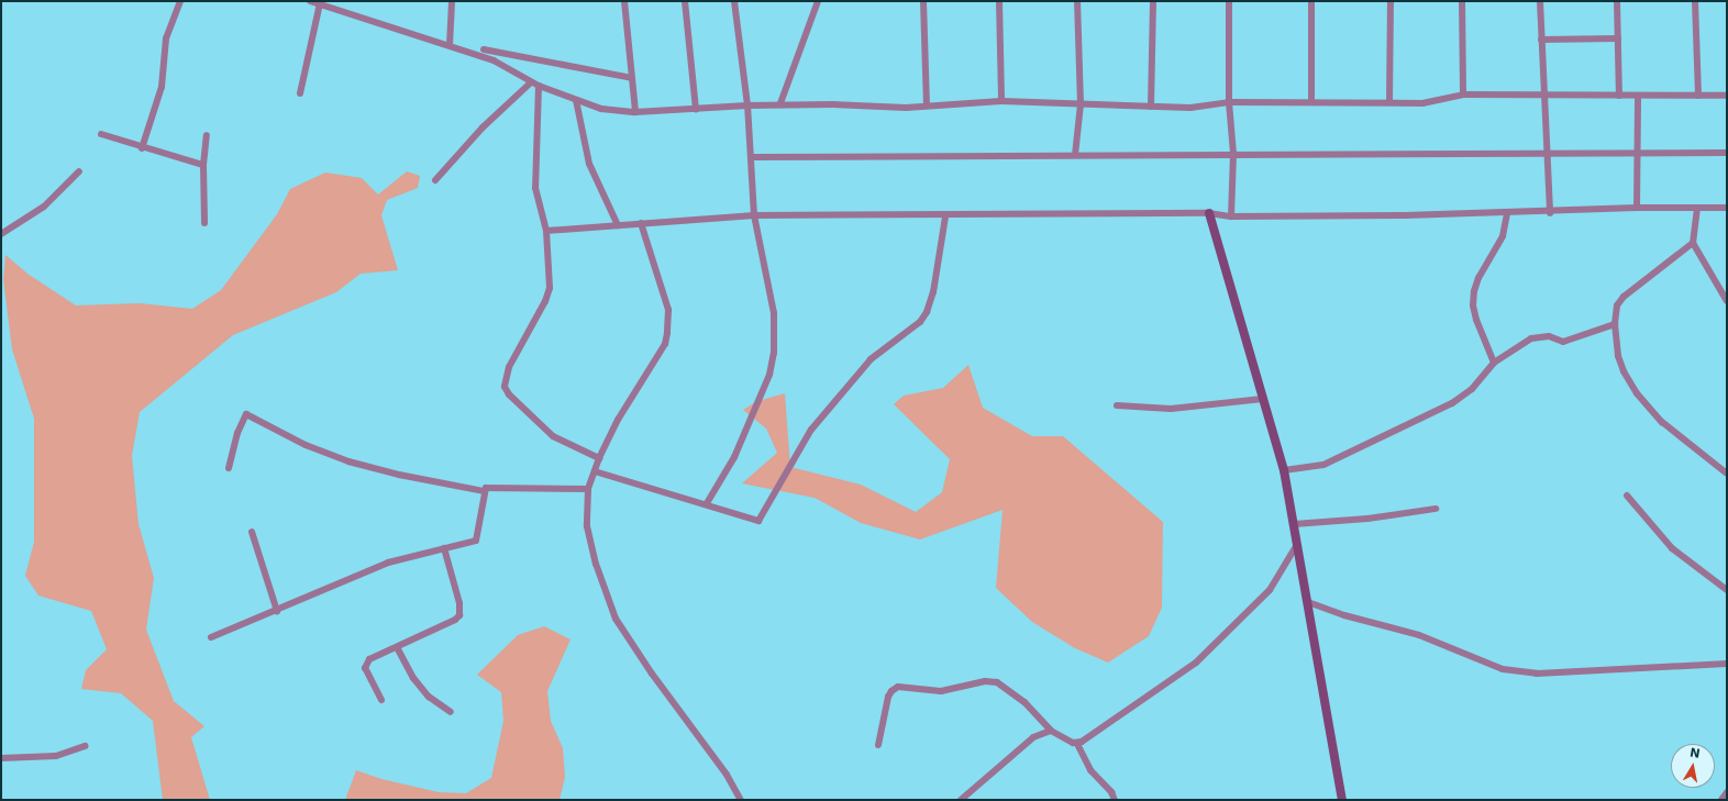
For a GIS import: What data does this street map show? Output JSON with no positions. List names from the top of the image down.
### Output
{
  "north": "top"
}
